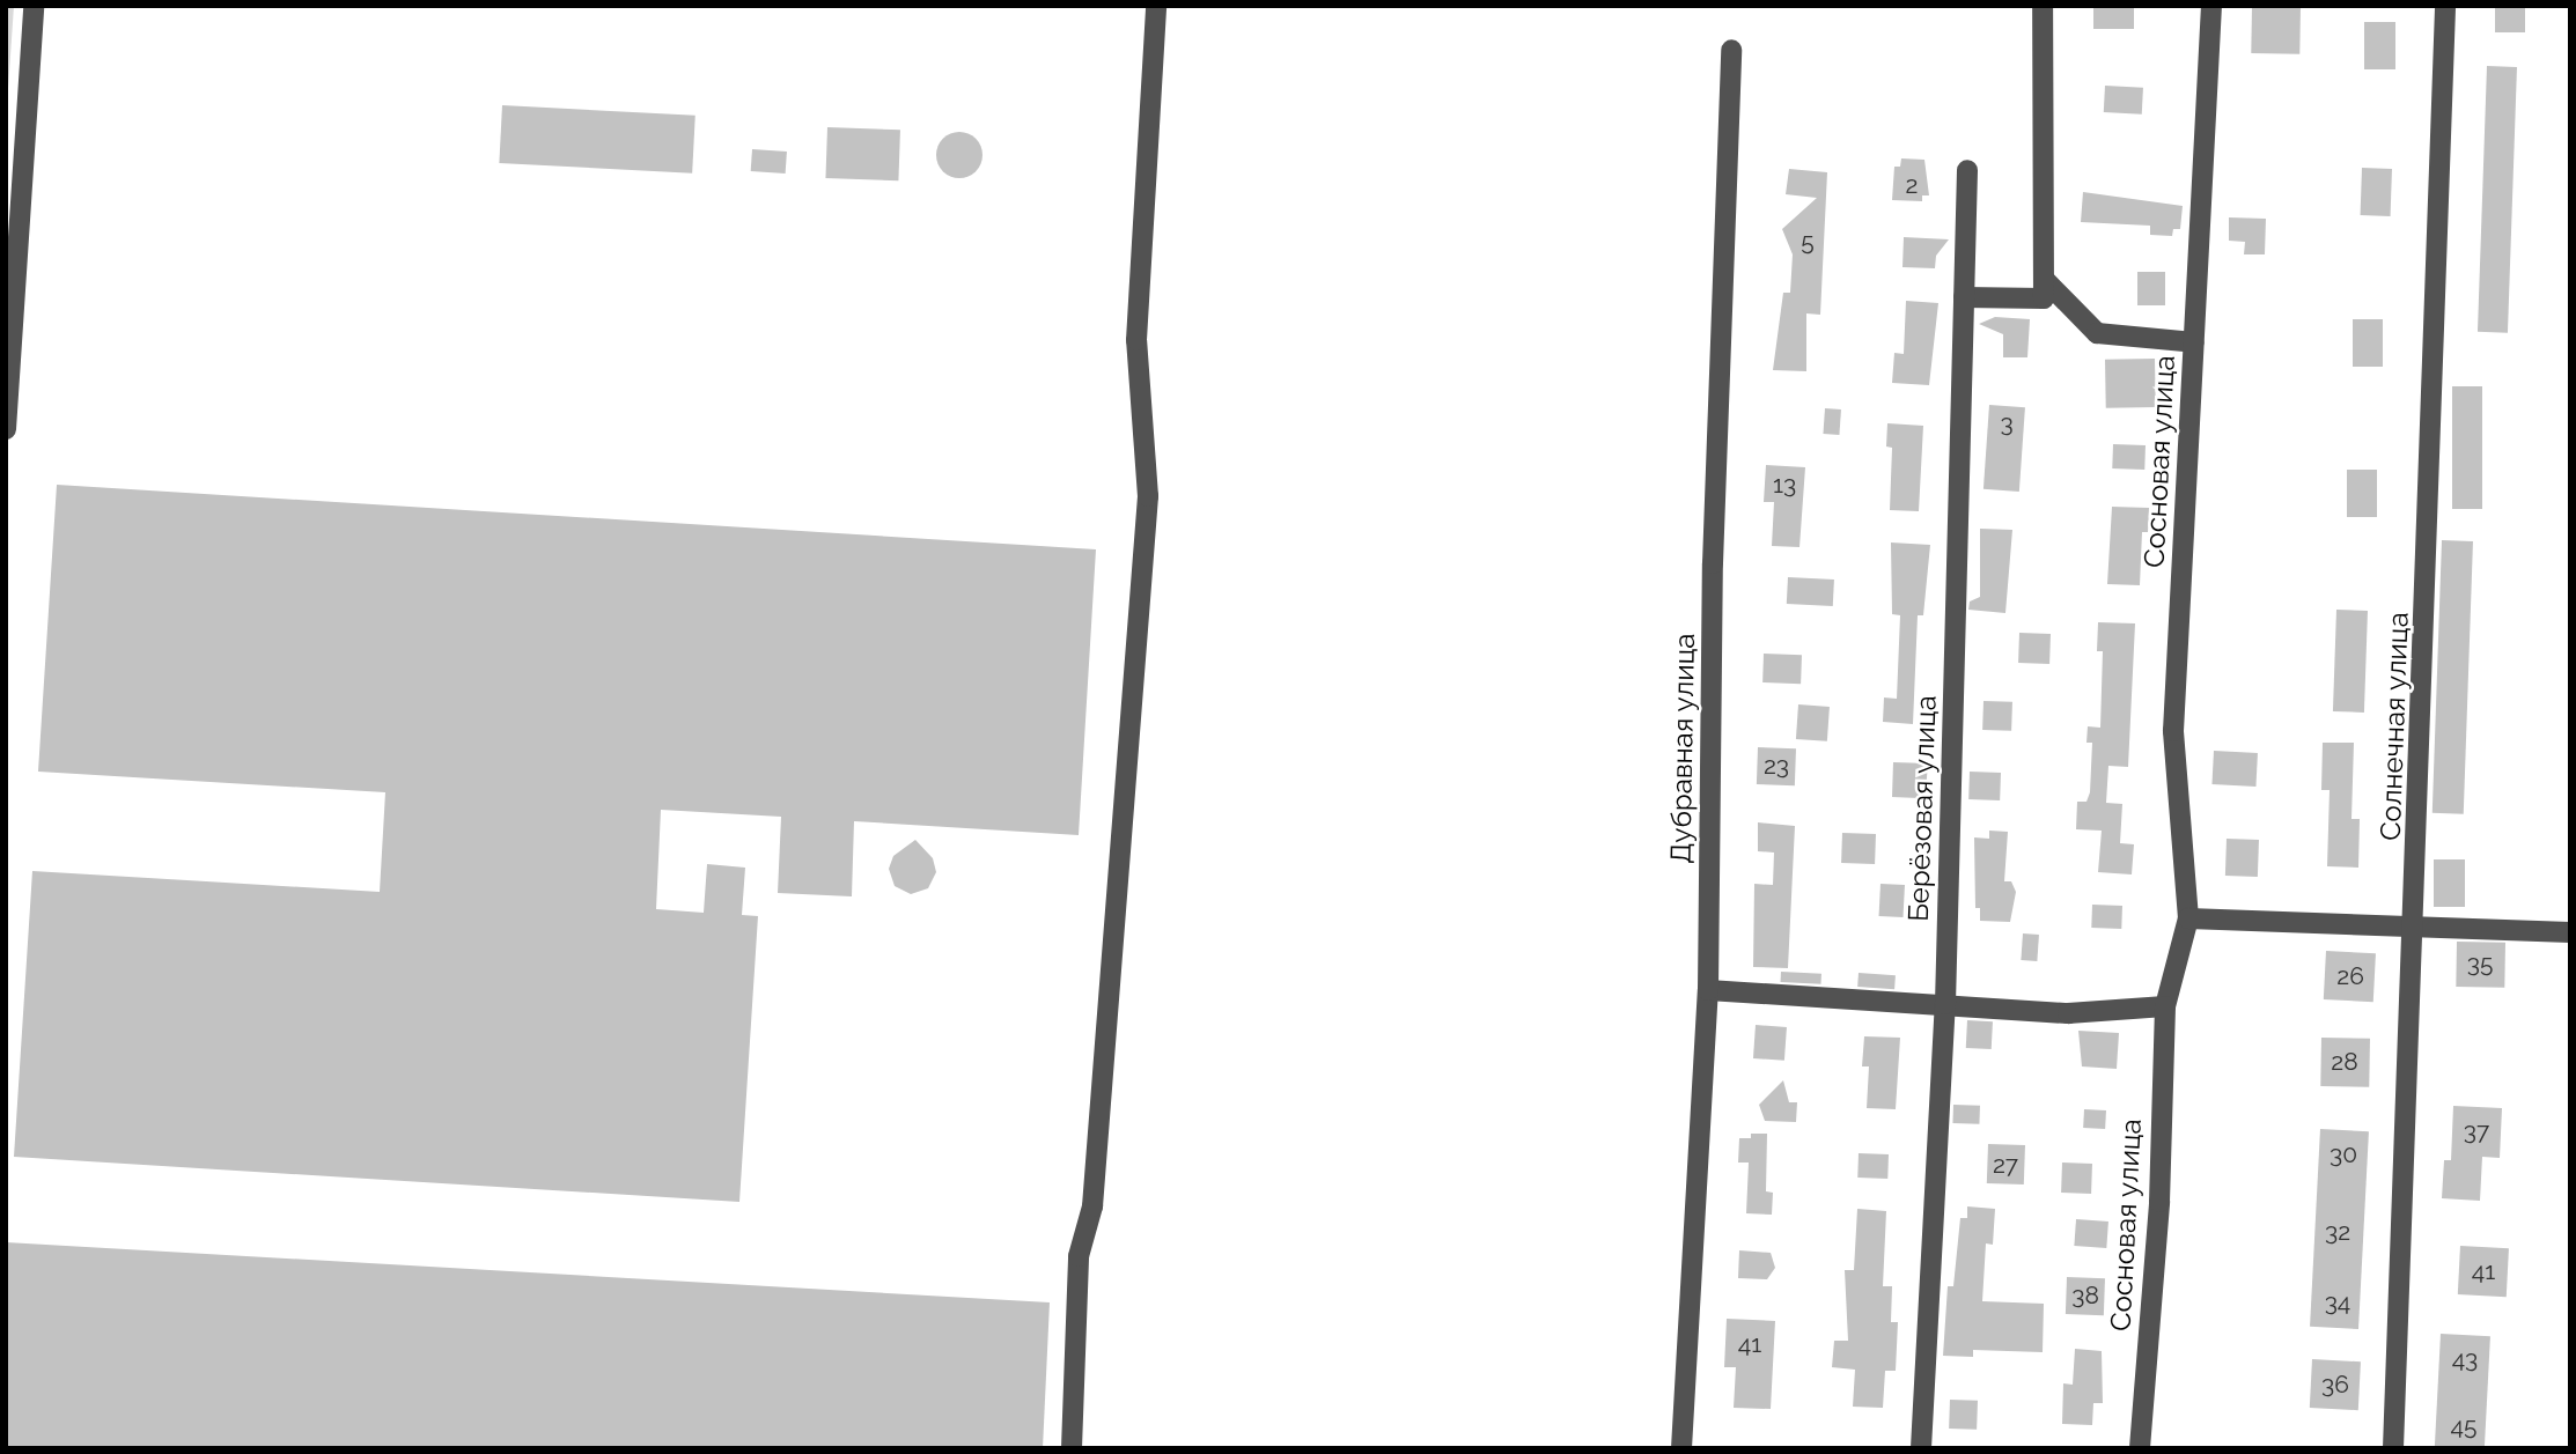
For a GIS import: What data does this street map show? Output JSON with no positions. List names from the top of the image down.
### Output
{
  "streets": {
    "street": [
      "Сосновая улица",
      "Солнечная улица",
      "Дубравная улица",
      "Берёзовая улица"
    ]
  },
  "house_numbers": [
    "2",
    "5",
    "3",
    "13",
    "23",
    "35",
    "26",
    "28",
    "37",
    "30",
    "27",
    "32",
    "41",
    "38",
    "34",
    "41",
    "43",
    "36",
    "45"
  ]
}
